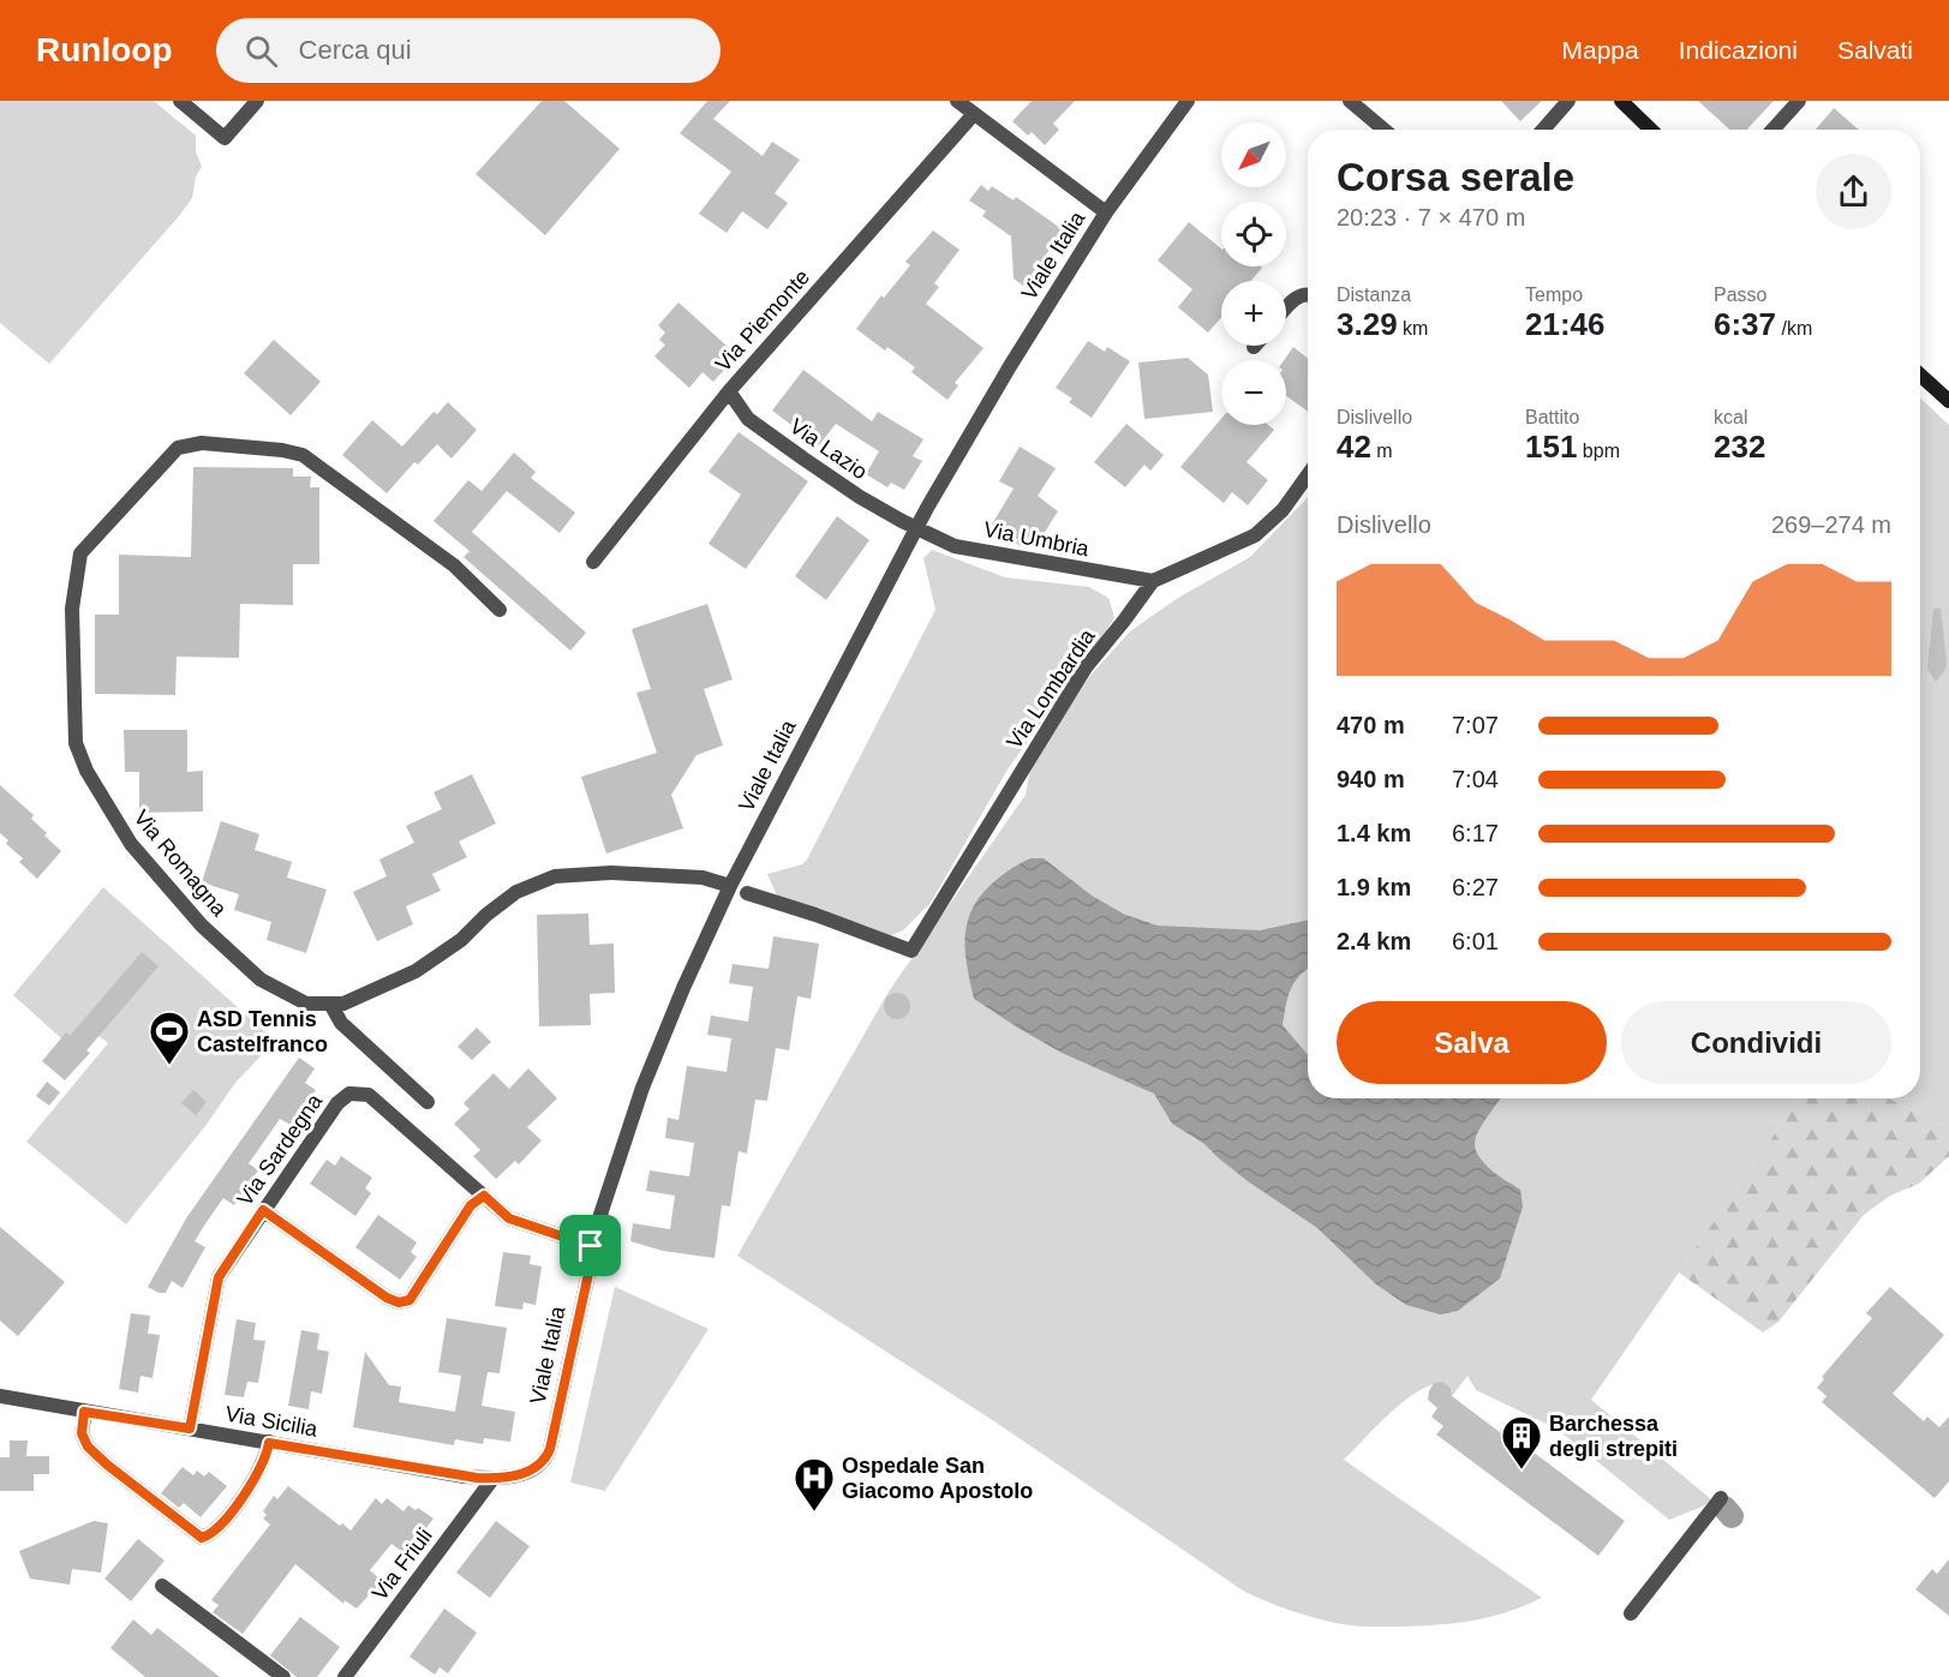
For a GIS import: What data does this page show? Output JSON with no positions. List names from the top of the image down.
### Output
{
  "streets": {
    "street": [
      "Viale Italia",
      "Via Piemonte",
      "Via Lazio",
      "Via Umbria",
      "Via Lombardia",
      "Via Romagna",
      "Via Sardegna",
      "Via Sicilia",
      "Via Friuli"
    ]
  },
  "crossings": [
    ["Viale Italia", "Via Lazio"],
    ["Viale Italia", "Via Umbria"],
    ["Viale Italia", "Via Romagna"],
    ["Viale Italia", "Via Sardegna"],
    ["Viale Italia", "Via Sicilia"],
    ["Viale Italia", "Via Friuli"],
    ["Via Piemonte", "Via Lazio"],
    ["Via Lazio", "Via Umbria"],
    ["Via Umbria", "Via Lombardia"],
    ["Via Sardegna", "Via Sicilia"],
    ["Via Sicilia", "Via Friuli"]
  ],
  "places": {
    "sports": ["ASD Tennis Castelfranco"],
    "building": ["Barchessa degli strepiti"],
    "hospital": ["Ospedale San Giacomo Apostolo"]
  },
  "north": "bottom left",
  "page": {
    "header": "Runloop",
    "search": "Cerca qui",
    "nav": ["Mappa", "Indicazioni", "Salvati"],
    "map_buttons": ["+", "−"],
    "heading": ["Corsa serale", "20:23 · 7 × 470 m"],
    "stats": [
      ["Distanza", "3.29 km"],
      ["Tempo", "21:46"],
      ["Passo", "6:37 /km"],
      ["Dislivello", "42 m"],
      ["Battito", "151 bpm"],
      ["kcal", "232"]
    ],
    "chart": ["Dislivello", "269–274 m"],
    "list": [
      {
        "name": "470 m",
        "note": "7:07"
      },
      {
        "name": "940 m",
        "note": "7:04"
      },
      {
        "name": "1.4 km",
        "note": "6:17"
      },
      {
        "name": "1.9 km",
        "note": "6:27"
      },
      {
        "name": "2.4 km",
        "note": "6:01"
      }
    ],
    "buttons": ["Salva", "Condividi"]
  }
}
